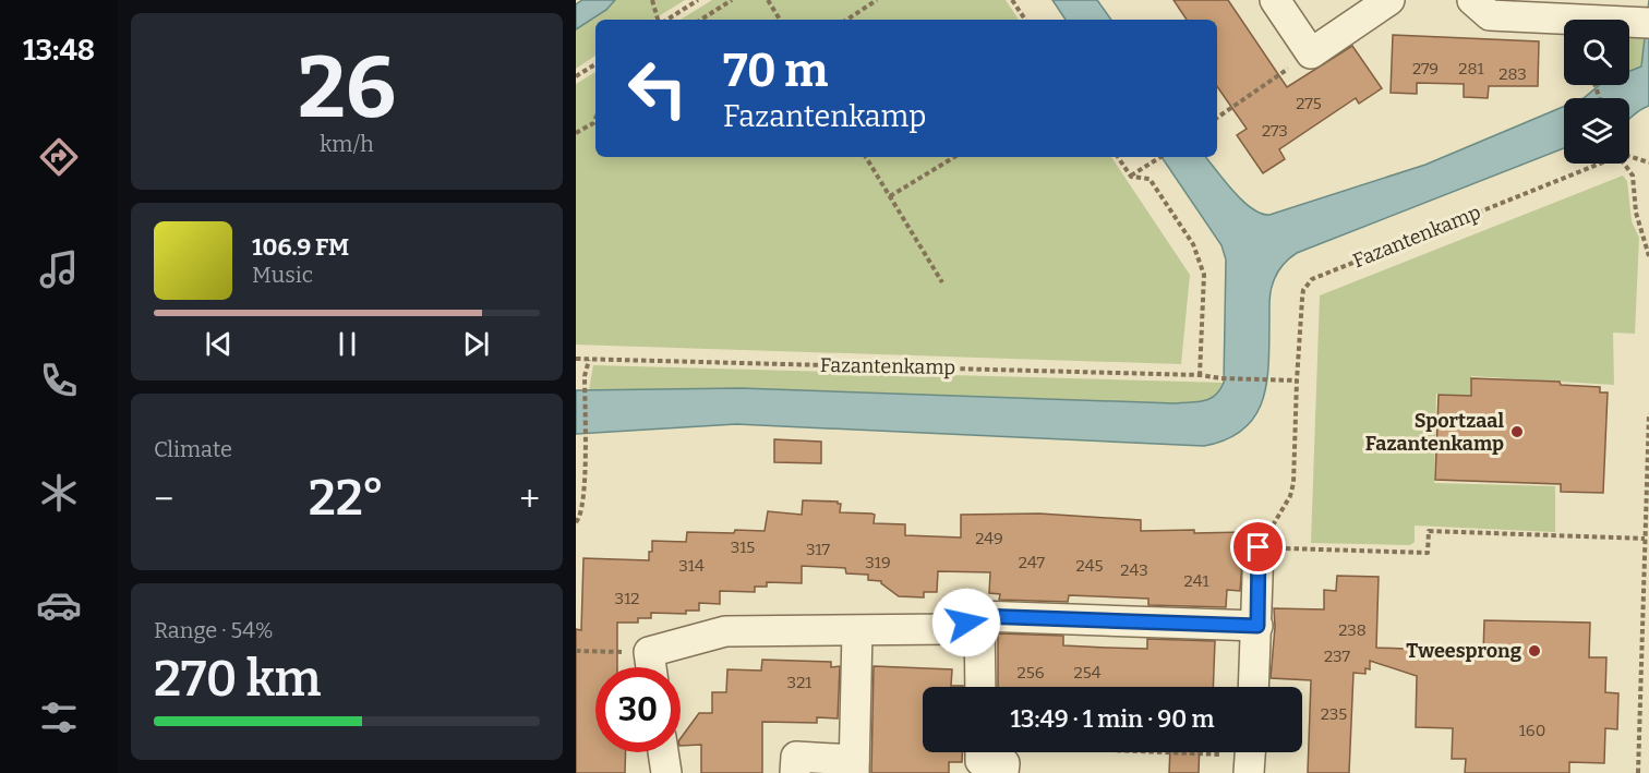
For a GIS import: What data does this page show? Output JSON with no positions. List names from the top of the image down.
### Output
{
  "streets": {
    "path": ["Fazantenkamp"]
  },
  "places": ["Sportzaal Fazantenkamp", "Tweesprong"],
  "house_numbers": [
    "279",
    "281",
    "283",
    "275",
    "273",
    "249",
    "315",
    "317",
    "319",
    "247",
    "314",
    "245",
    "243",
    "241",
    "312",
    "238",
    "237",
    "256",
    "254",
    "321",
    "235",
    "160"
  ],
  "page": {
    "tabs": "13:48",
    "tile": [
      ["26", "km/h"],
      "Climate",
      ["Range · 54%", "270 km"]
    ],
    "turn": ["70 m", "Fazantenkamp"],
    "song": ["106.9 FM", "Music"],
    "heat": ["−", "22°", "+"],
    "limit": "30",
    "trip": "13:49 · 1 min · 90 m"
  }
}
